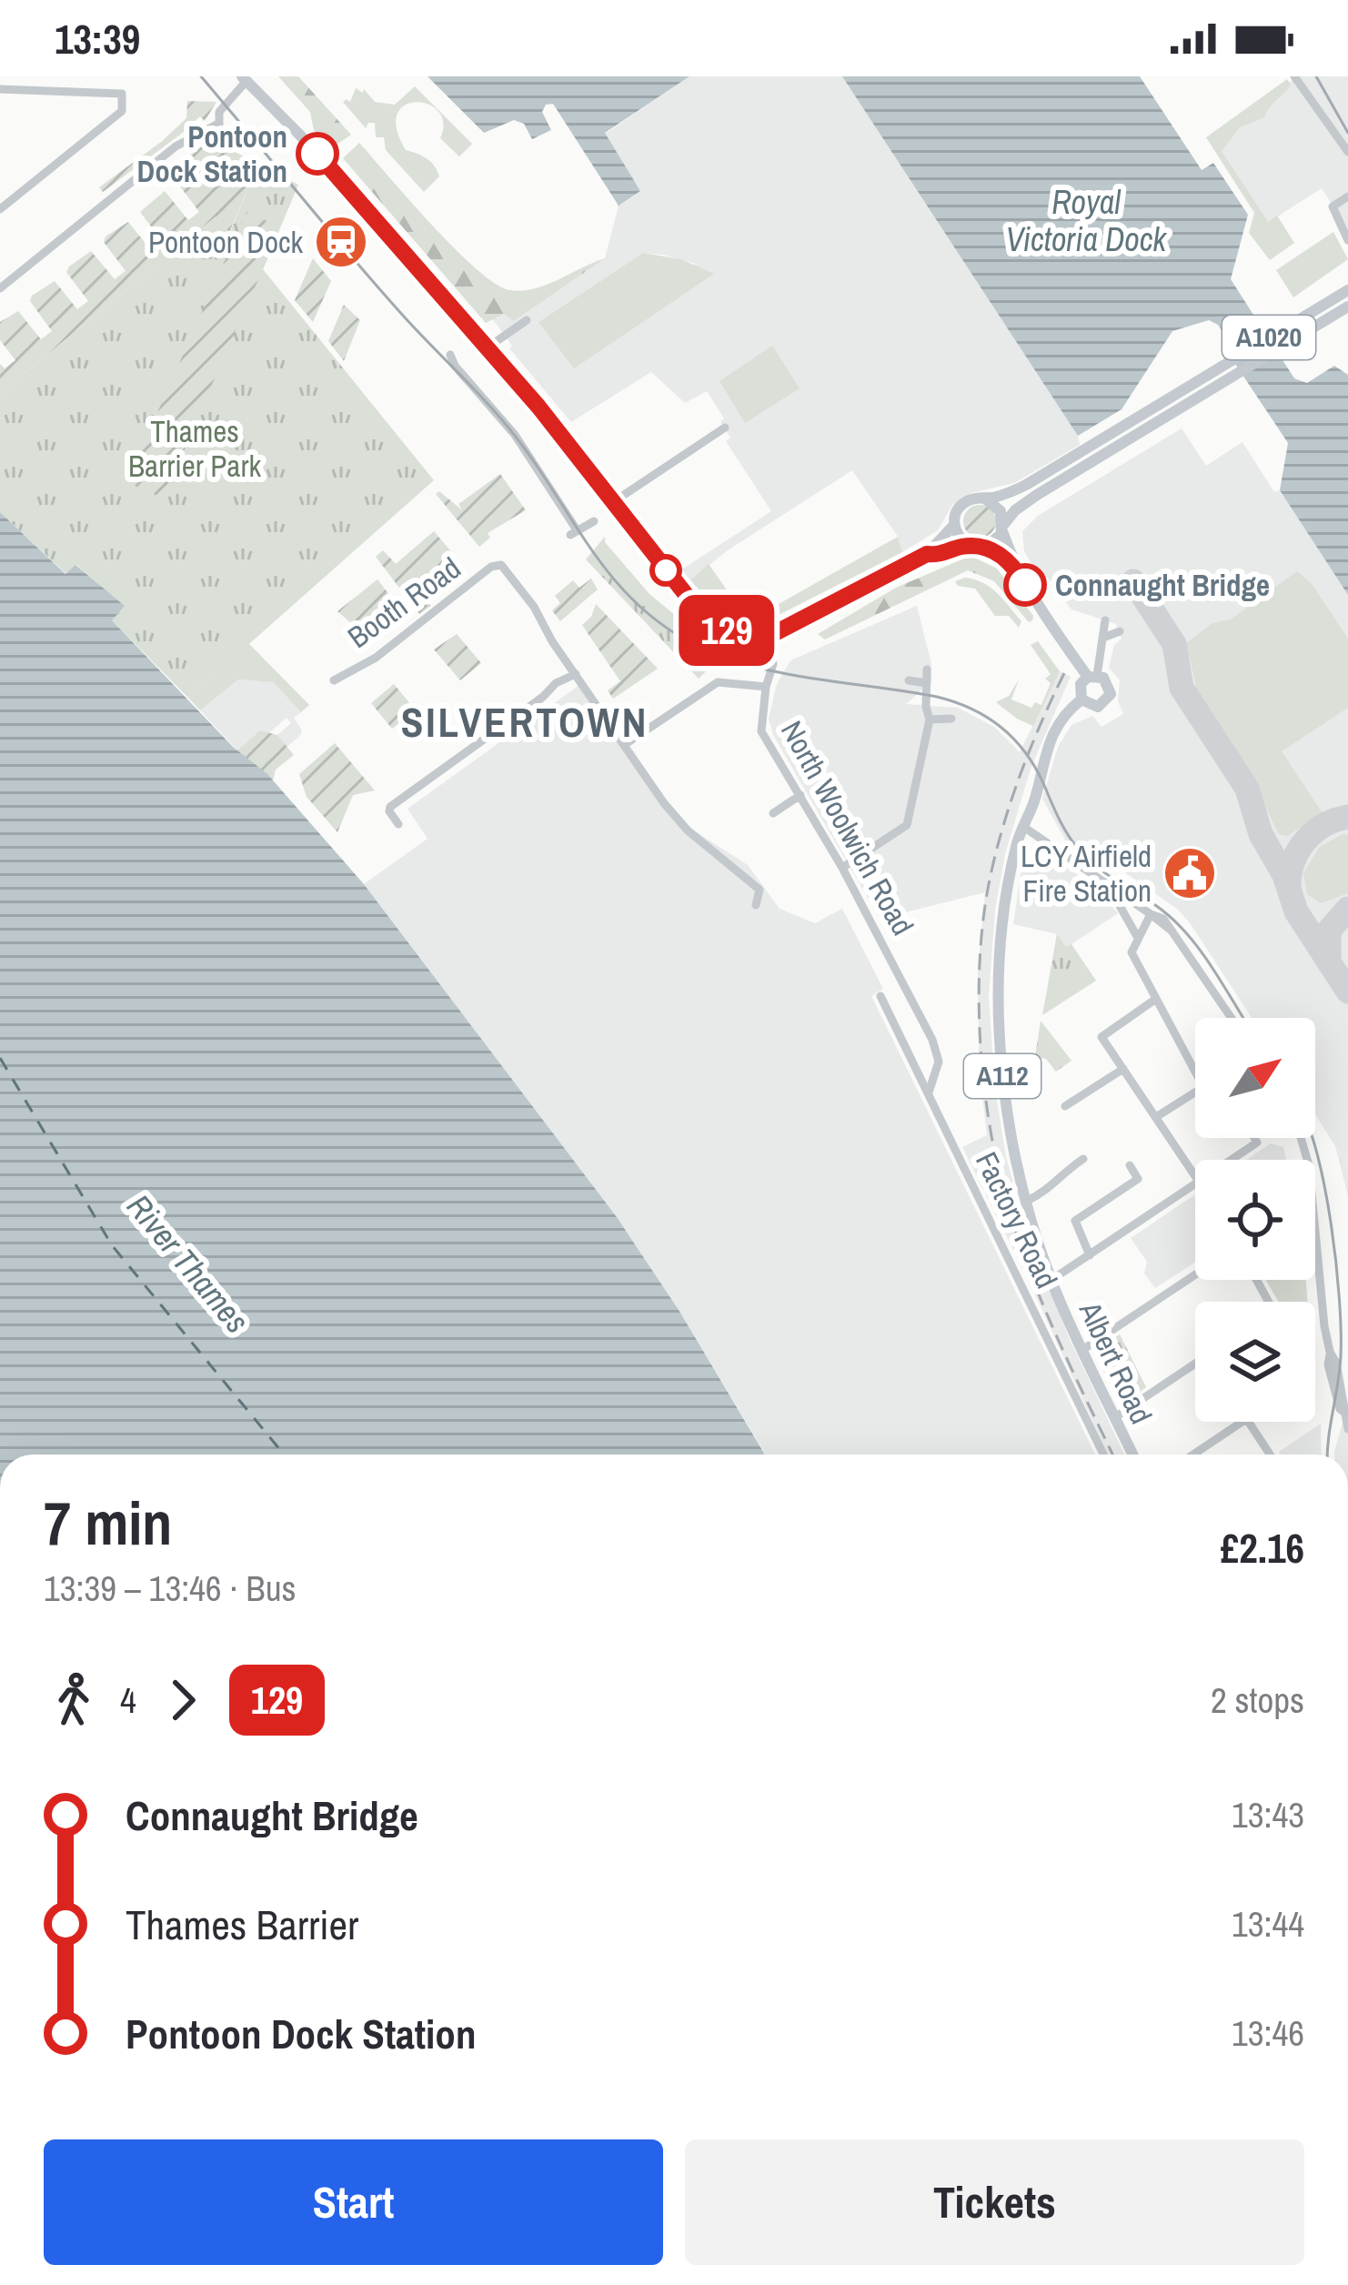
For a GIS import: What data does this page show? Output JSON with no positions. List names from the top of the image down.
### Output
{
  "streets": {
    "main road": ["A1020", "A112", "Albert Road"],
    "street": ["Booth Road", "North Woolwich Road", "Factory Road"]
  },
  "crossings": [
    ["A1020", "North Woolwich Road"],
    ["North Woolwich Road", "Factory Road"],
    ["A112", "Albert Road"]
  ],
  "districts": ["SILVERTOWN"],
  "water": ["Royal Victoria Dock", "River Thames"],
  "parks": ["Thames Barrier Park"],
  "places": {
    "other": ["Pontoon Dock Station", "Connaught Bridge"],
    "station": ["Pontoon Dock"],
    "public building": ["LCY Airfield Fire Station"]
  },
  "lines": ["bus line 129"],
  "north": "top right",
  "page": {
    "status": "13:39",
    "on_map": "129",
    "heading": ["7 min", "13:39 – 13:46 · Bus", "£2.16"],
    "legs": ["4", "129", "2 stops"],
    "list": [
      {
        "name": "Connaught Bridge",
        "value": "13:43"
      },
      {
        "name": "Thames Barrier",
        "value": "13:44"
      },
      {
        "name": "Pontoon Dock Station",
        "value": "13:46"
      }
    ],
    "buttons": ["Start", "Tickets"]
  }
}
